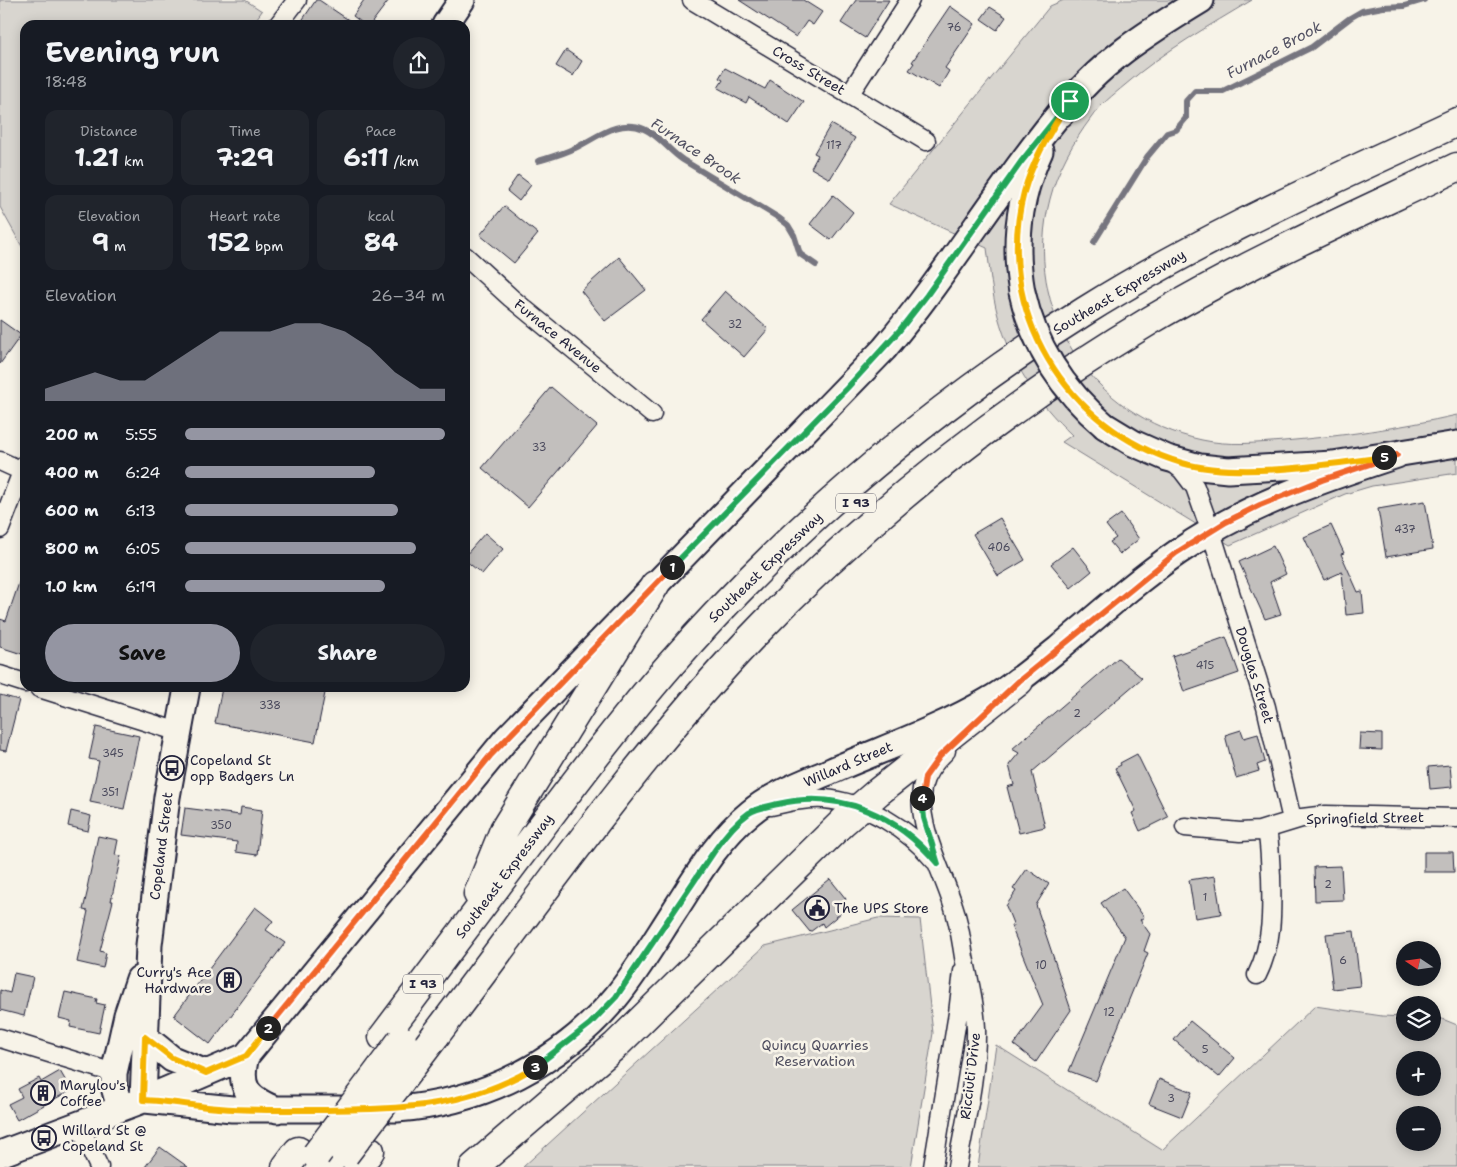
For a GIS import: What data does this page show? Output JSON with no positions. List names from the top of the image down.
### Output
{
  "streets": {
    "highway": ["Southeast Expressway", "I 93"],
    "main road": ["Willard Street", "Copeland Street"],
    "street": [
      "Cross Street",
      "Furnace Avenue",
      "Douglas Street",
      "Springfield Street",
      "Ricciuti Drive"
    ]
  },
  "crossings": [
    ["Southeast Expressway", "I 93"],
    ["Douglas Street", "Willard Street"],
    ["Douglas Street", "Springfield Street"],
    ["Willard Street", "Copeland Street"],
    ["Willard Street", "Ricciuti Drive"]
  ],
  "water": ["Furnace Brook"],
  "parks": ["Quincy Quarries Reservation"],
  "places": {
    "bus stop": ["Copeland St opp Badgers Ln", "Willard St @ Copeland St"],
    "public building": ["The UPS Store"],
    "building": ["Curry's Ace Hardware", "Marylou's Coffee"]
  },
  "house_numbers": [
    "76",
    "117",
    "32",
    "33",
    "437",
    "406",
    "415",
    "338",
    "2",
    "345",
    "351",
    "350",
    "2",
    "1",
    "6",
    "10",
    "12",
    "5",
    "3"
  ],
  "north": "left",
  "page": {
    "heading": ["Evening run", "18:48"],
    "stats": [
      ["Distance", "1.21 km"],
      ["Time", "7:29"],
      ["Pace", "6:11 /km"],
      ["Elevation", "9 m"],
      ["Heart rate", "152 bpm"],
      ["kcal", "84"]
    ],
    "chart": ["Elevation", "26–34 m"],
    "list": [
      {
        "name": "200 m",
        "note": "5:55"
      },
      {
        "name": "400 m",
        "note": "6:24"
      },
      {
        "name": "600 m",
        "note": "6:13"
      },
      {
        "name": "800 m",
        "note": "6:05"
      },
      {
        "name": "1.0 km",
        "note": "6:19"
      }
    ],
    "pins": [
      "5",
      "1",
      "4",
      "2",
      "3"
    ],
    "buttons": ["Save", "Share"],
    "map_buttons": ["+", "−"]
  }
}
